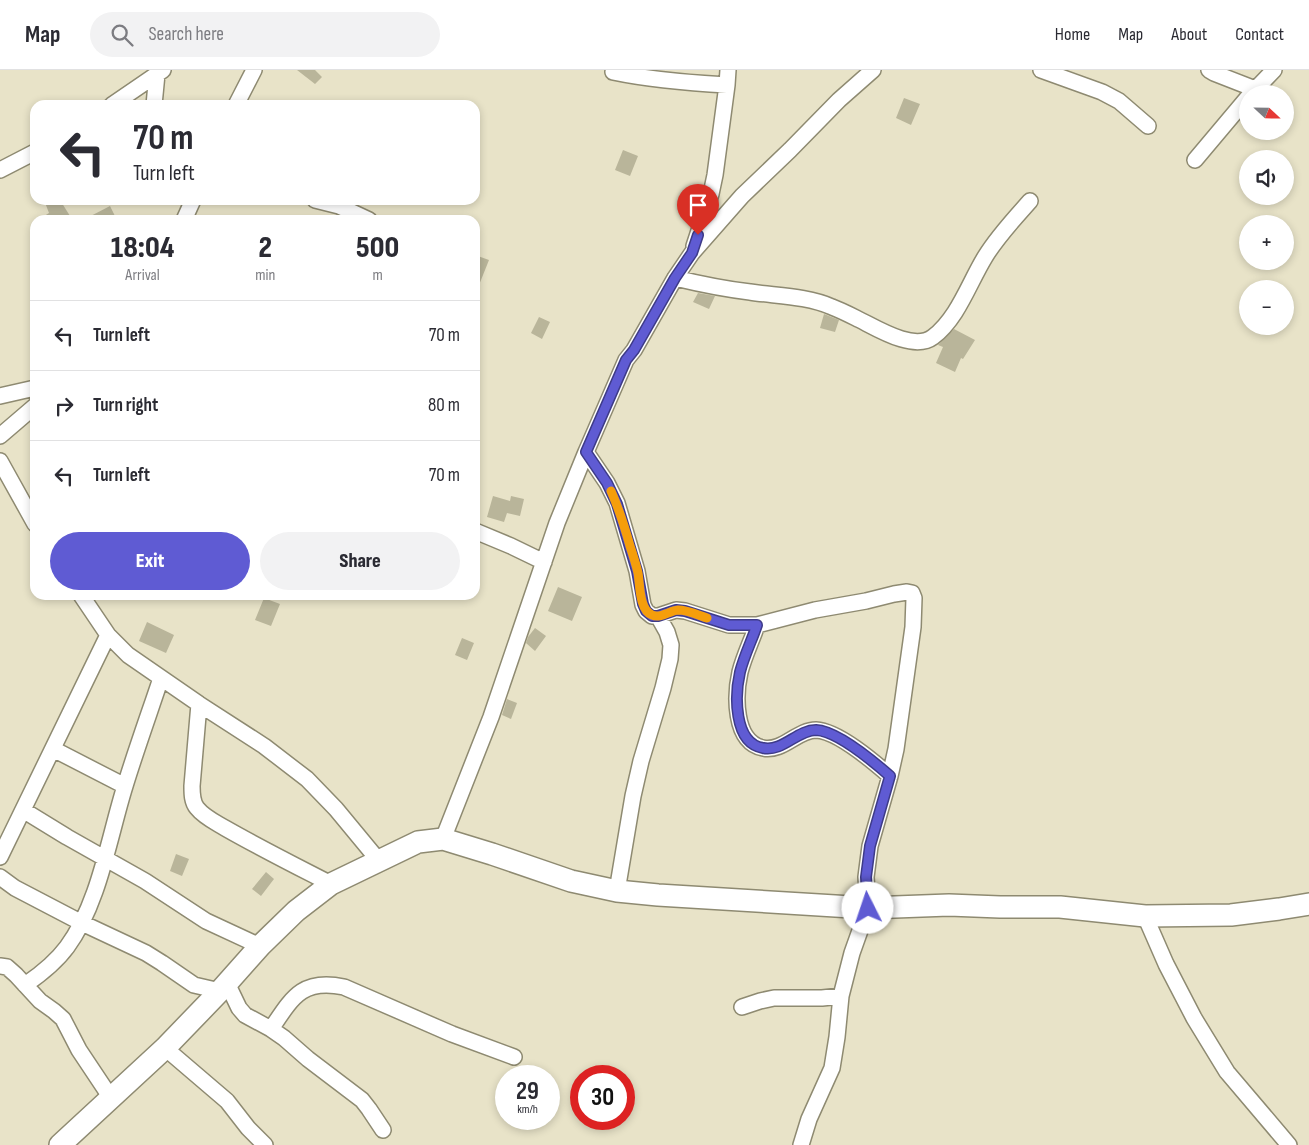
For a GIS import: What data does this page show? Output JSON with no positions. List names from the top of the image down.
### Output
{
  "north": "right",
  "page": {
    "header": "Map",
    "search": "Search here",
    "nav": [
      "Home",
      "Map",
      "About",
      "Contact"
    ],
    "map_buttons": ["+", "−"],
    "turn": ["70 m", "Turn left"],
    "eta": [
      "18:04",
      "Arrival",
      "2",
      "min",
      "500",
      "m"
    ],
    "list": [
      {
        "name": "Turn left",
        "value": "70 m"
      },
      {
        "name": "Turn right",
        "value": "80 m"
      },
      {
        "name": "Turn left",
        "value": "70 m"
      }
    ],
    "buttons": ["Exit", "Share"],
    "speed": "29 km/h",
    "limit": "30"
  }
}
